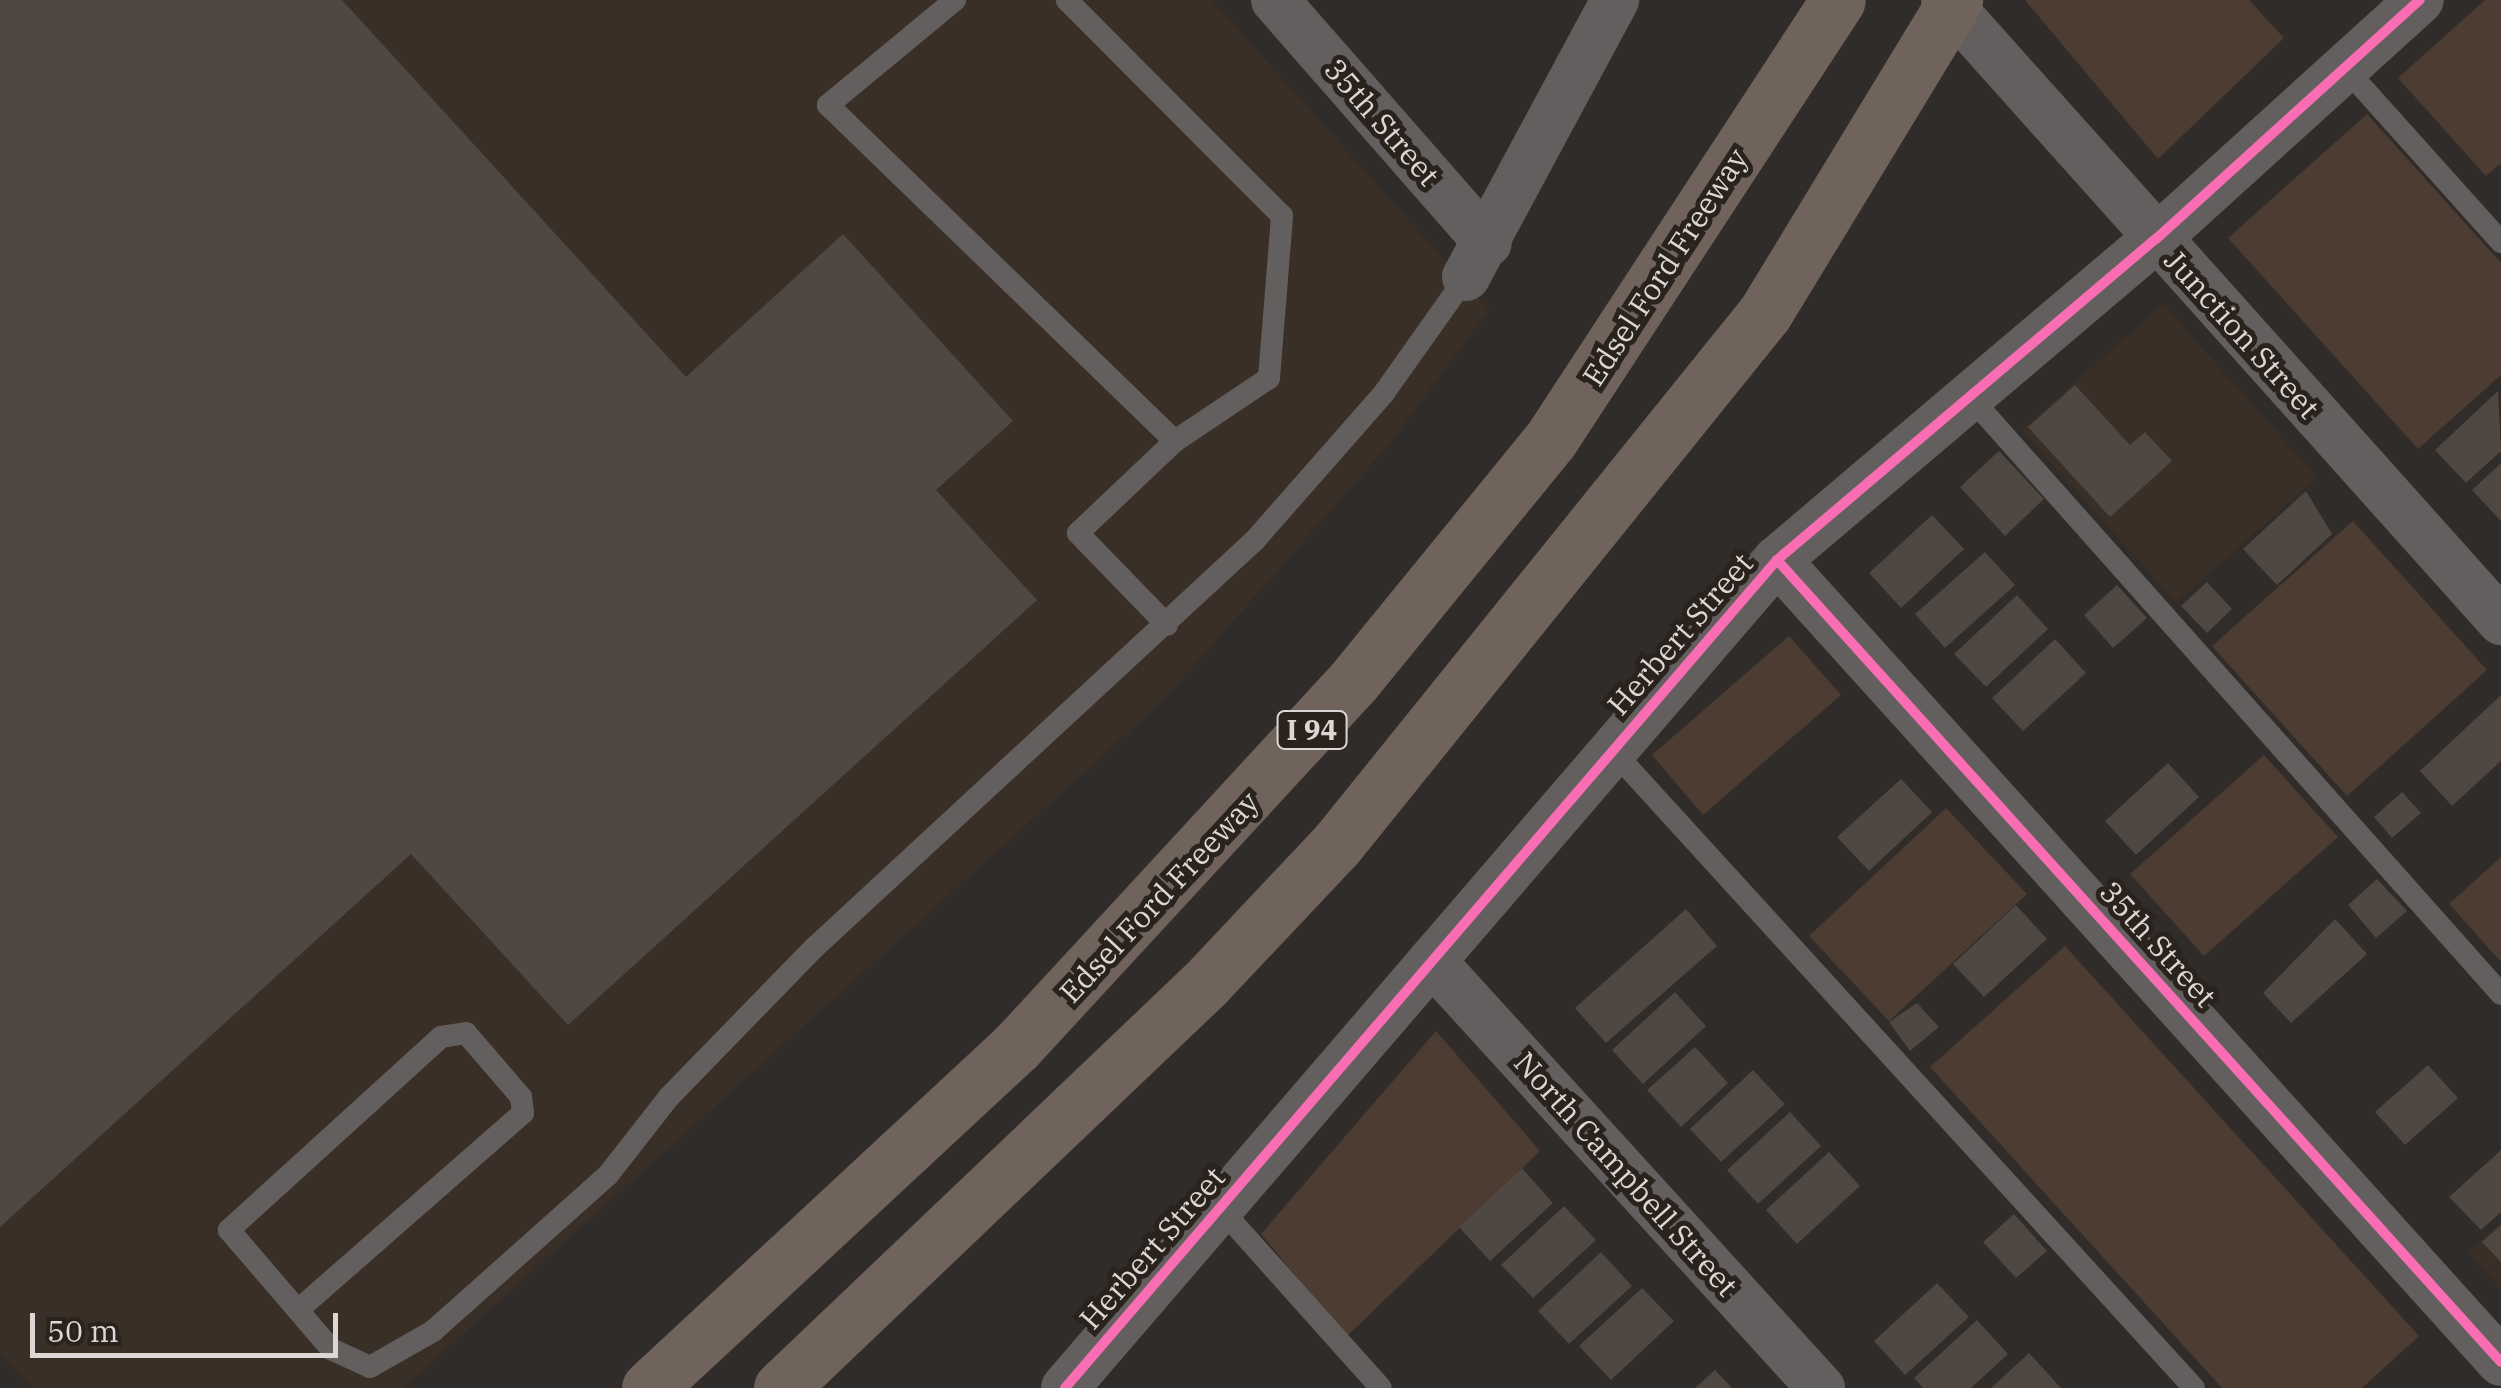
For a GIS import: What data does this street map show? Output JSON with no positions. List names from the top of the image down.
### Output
{
  "streets": {
    "highway": ["Edsel Ford Freeway", "I 94"],
    "street": [
      "35th Street",
      "Junction Street",
      "Herbert Street",
      "North Campbell Street"
    ]
  },
  "crossings": [
    ["35th Street", "Herbert Street"],
    ["Junction Street", "Herbert Street"],
    ["Herbert Street", "North Campbell Street"]
  ],
  "scale_bar": "50 m"
}
